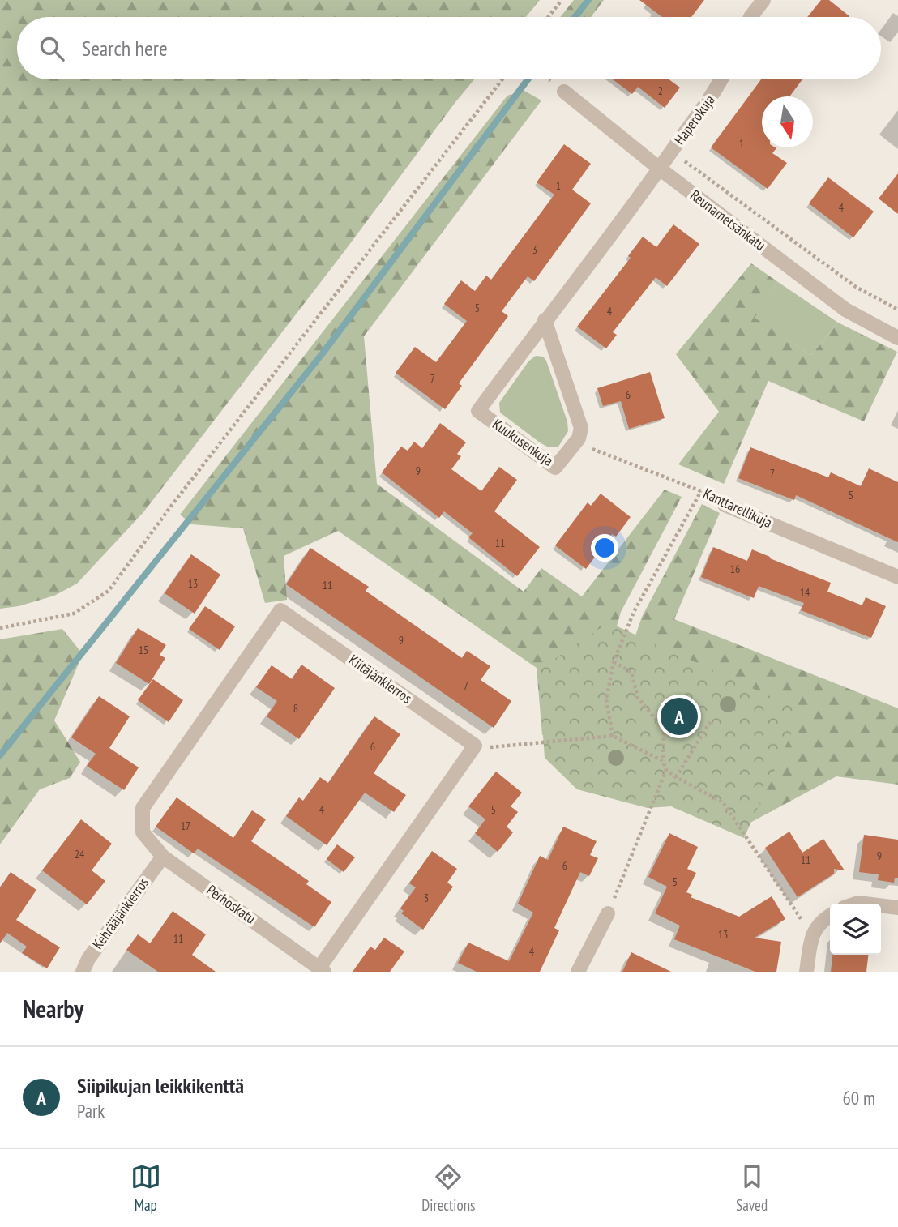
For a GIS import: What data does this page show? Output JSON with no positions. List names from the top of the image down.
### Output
{
  "streets": {
    "street": [
      "Haperokuja",
      "Reunametsänkatu",
      "Kuukusenkuja",
      "Kanttarellikuja",
      "Kiitäjänkierros",
      "Perhoskatu",
      "Kehrääjänkierros"
    ]
  },
  "crossings": [
    ["Haperokuja", "Reunametsänkatu"],
    ["Haperokuja", "Kuukusenkuja"],
    ["Reunametsänkatu", "Kuukusenkuja"],
    ["Kuukusenkuja", "Kanttarellikuja"],
    ["Kiitäjänkierros", "Perhoskatu"],
    ["Perhoskatu", "Kehrääjänkierros"]
  ],
  "house_numbers": [
    "2",
    "1",
    "1",
    "4",
    "3",
    "5",
    "4",
    "7",
    "6",
    "9",
    "7",
    "5",
    "11",
    "16",
    "13",
    "11",
    "14",
    "9",
    "15",
    "7",
    "8",
    "6",
    "4",
    "5",
    "17",
    "24",
    "9",
    "11",
    "6",
    "5",
    "3",
    "13",
    "11",
    "4"
  ],
  "north": "bottom",
  "page": {
    "search": "Search here",
    "pins": "A",
    "heading": "Nearby",
    "list": [
      {
        "mark": "A",
        "name": "Siipikujan leikkikenttä",
        "note": "Park",
        "value": "60 m"
      }
    ],
    "nav": ["Map", "Directions", "Saved"]
  }
}
